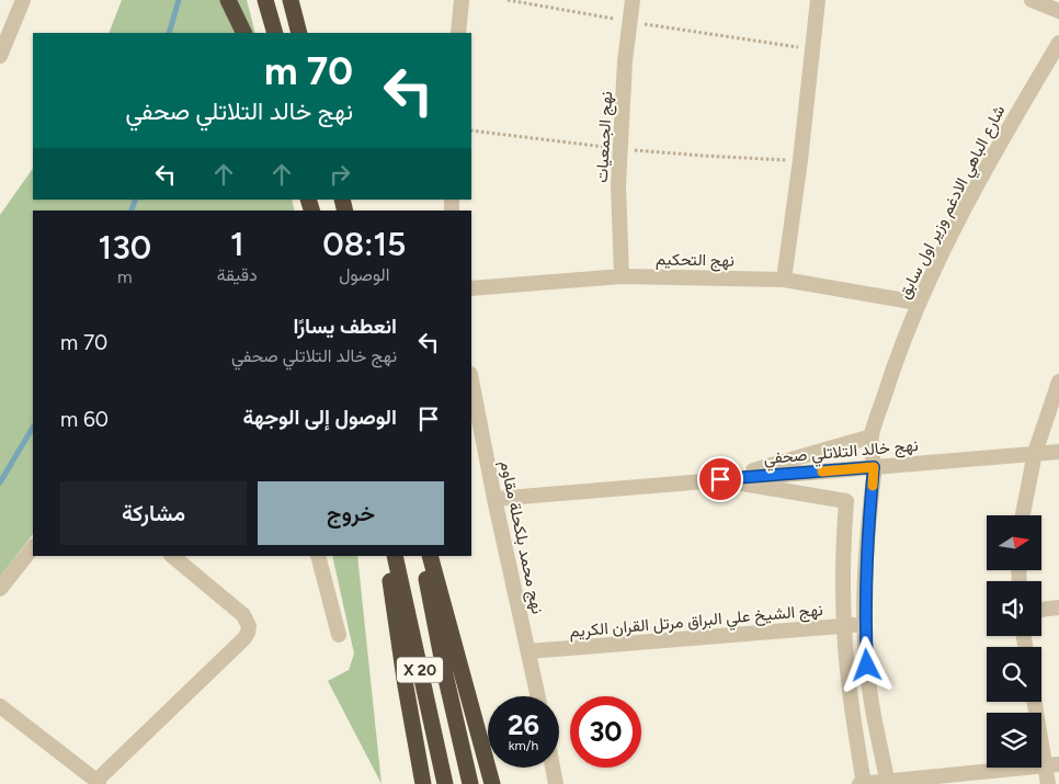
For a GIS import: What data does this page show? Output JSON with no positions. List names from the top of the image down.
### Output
{
  "streets": {
    "highway": ["X 20"],
    "street": [
      "نهج الجمعيات",
      "شارع الباهي الادغم وزير اول سابق",
      "نهج التحكيم",
      "نهج خالد التلاتلي صحفي",
      "نهج محمد بلكحلة مقاوم",
      "نهج الشيخ علي البراق مرتل القران الكريم"
    ]
  },
  "crossings": [
    ["نهج الجمعيات", "نهج التحكيم"],
    ["شارع الباهي الادغم وزير اول سابق", "نهج التحكيم"],
    ["نهج خالد التلاتلي صحفي", "نهج محمد بلكحلة مقاوم"],
    ["نهج محمد بلكحلة مقاوم", "نهج الشيخ علي البراق مرتل القران الكريم"]
  ],
  "north": "right",
  "page": {
    "turn": ["70 m", "نهج خالد التلاتلي صحفي"],
    "eta": [
      "08:15",
      "الوصول",
      "1",
      "دقيقة",
      "130",
      "m"
    ],
    "list": [
      {
        "name": "انعطف يسارًا",
        "note": "نهج خالد التلاتلي صحفي",
        "value": "70 m"
      },
      {
        "name": "الوصول إلى الوجهة",
        "value": "60 m"
      }
    ],
    "buttons": ["خروج", "مشاركة"],
    "speed": "26 km/h",
    "limit": "30"
  }
}
